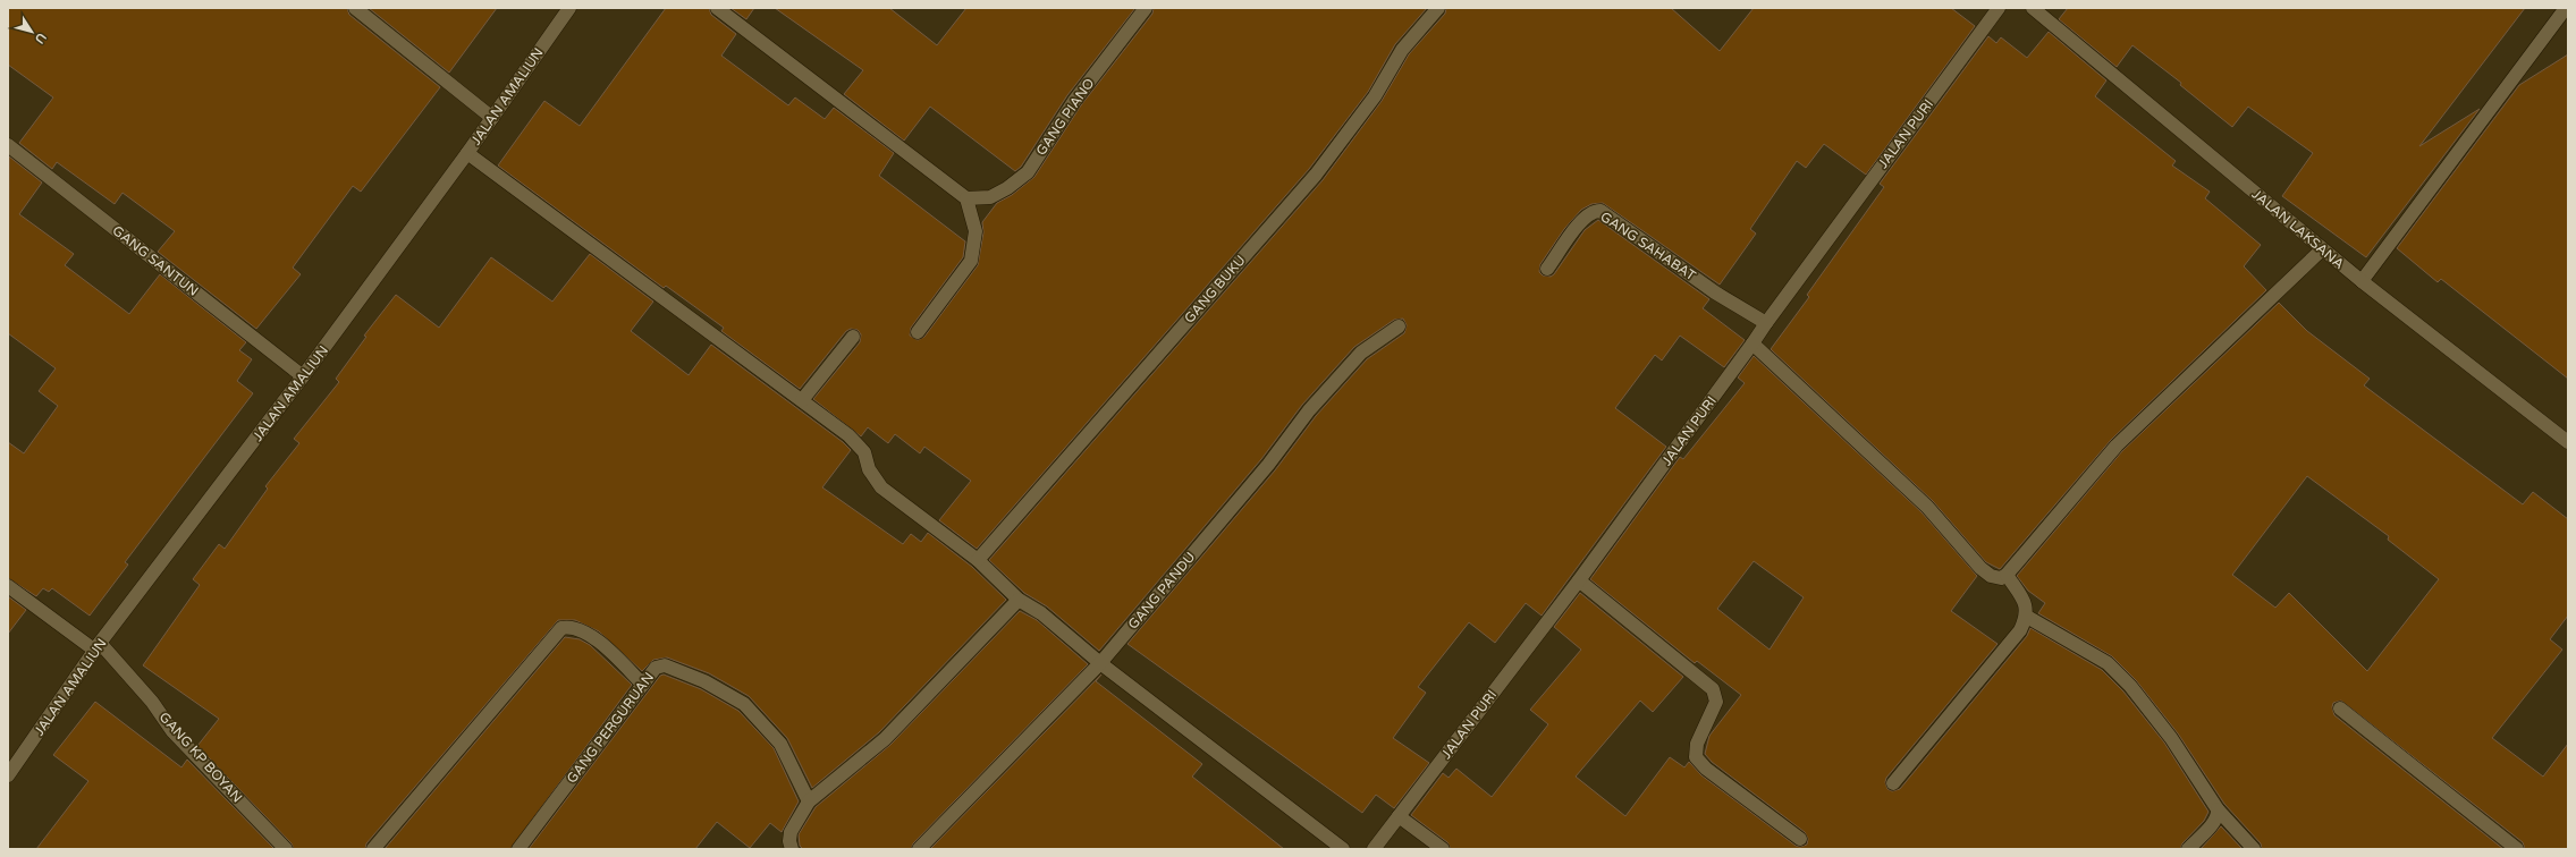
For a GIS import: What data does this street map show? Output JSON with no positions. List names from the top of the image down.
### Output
{
  "streets": {
    "street": [
      "JALAN AMALIUN",
      "GANG PIANO",
      "JALAN PURI",
      "JALAN LAKSANA",
      "GANG SAHABAT",
      "GANG SANTUN",
      "GANG BUKU",
      "GANG PANDU",
      "GANG PERGURUAN",
      "GANG KP BOYAN"
    ]
  },
  "crossings": [
    ["JALAN AMALIUN", "GANG SANTUN"],
    ["JALAN AMALIUN", "GANG KP BOYAN"],
    ["JALAN PURI", "GANG SAHABAT"]
  ],
  "north": "bottom right"
}
